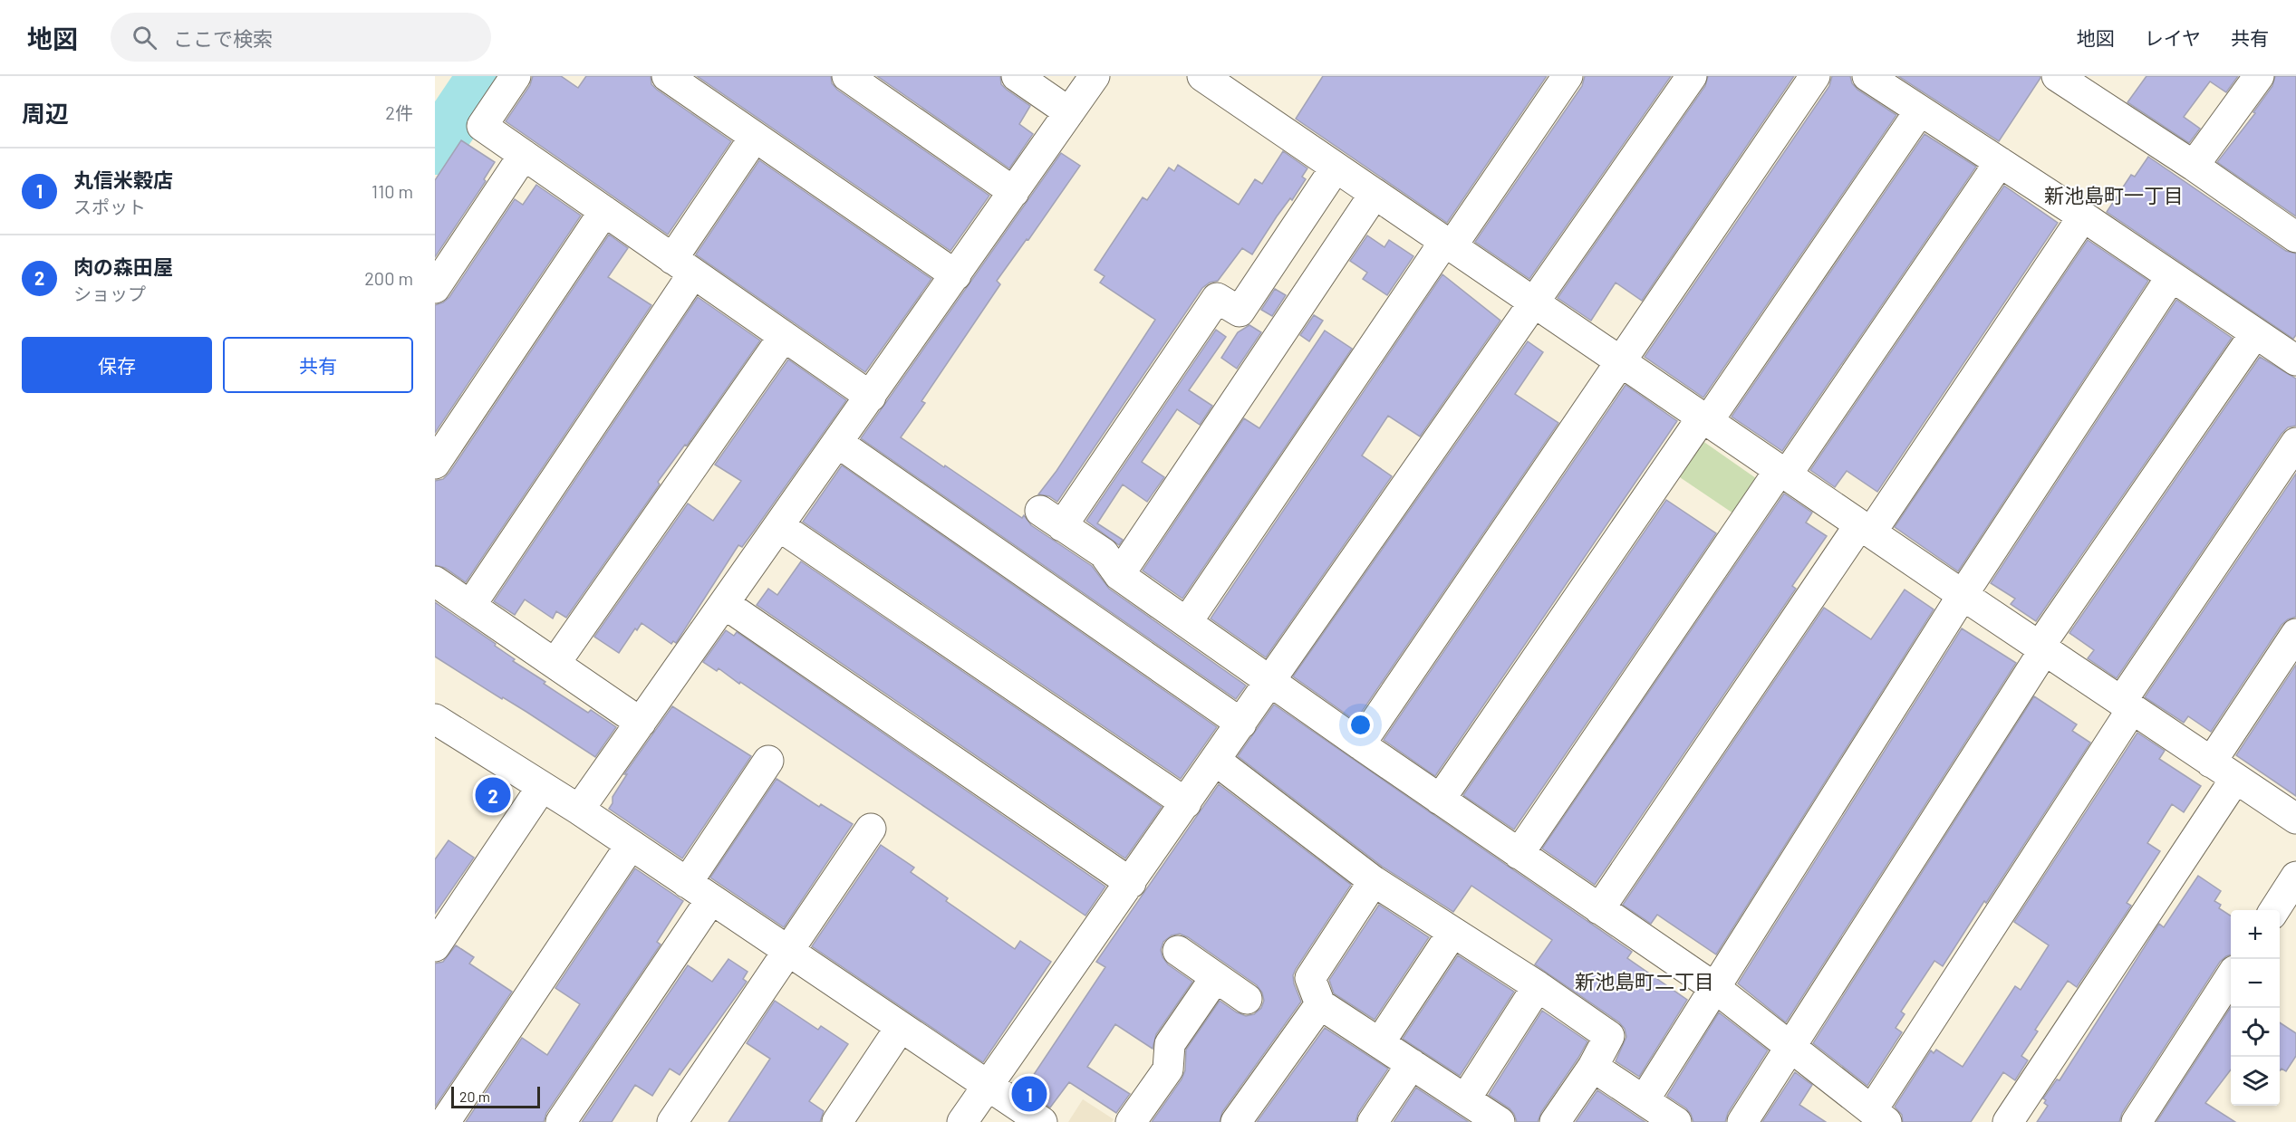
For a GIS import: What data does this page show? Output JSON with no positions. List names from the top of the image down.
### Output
{
  "districts": ["新池島町一丁目", "新池島町二丁目"],
  "scale_bar": "20 m",
  "page": {
    "header": "地図",
    "search": "ここで検索",
    "nav": ["地図", "レイヤ", "共有"],
    "heading": ["周辺", "2件"],
    "list": [
      {
        "mark": "1",
        "name": "丸信米穀店",
        "note": "スポット",
        "value": "110 m"
      },
      {
        "mark": "2",
        "name": "肉の森田屋",
        "note": "ショップ",
        "value": "200 m"
      }
    ],
    "buttons": ["保存", "共有"],
    "pins": ["2", "1"],
    "map_buttons": ["+", "−"],
    "scale": "20 m"
  }
}
